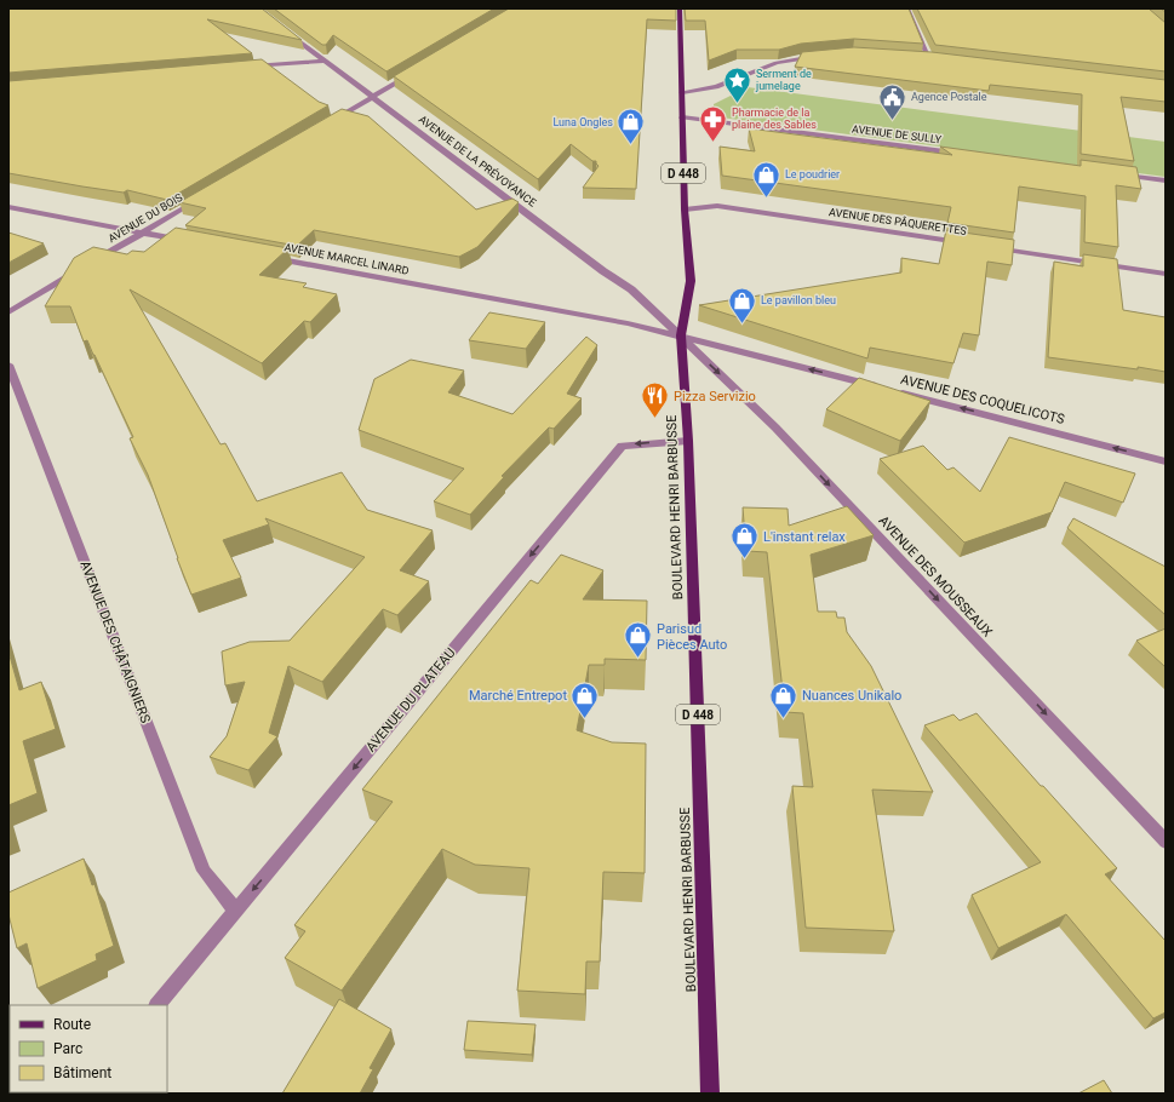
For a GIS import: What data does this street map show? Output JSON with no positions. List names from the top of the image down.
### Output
{
  "streets": {
    "main road": ["D 448", "BOULEVARD HENRI BARBUSSE"],
    "street": [
      "AVENUE DE SULLY",
      "AVENUE DE LA PRÉVOYANCE",
      "AVENUE DU BOIS",
      "AVENUE DES PÂQUERETTES",
      "AVENUE MARCEL LINARD",
      "AVENUE DES COQUELICOTS",
      "AVENUE DES MOUSSEAUX",
      "AVENUE DES CHÂTAIGNIERS",
      "AVENUE DU PLATEAU"
    ]
  },
  "crossings": [
    ["AVENUE DE SULLY", "BOULEVARD HENRI BARBUSSE"],
    ["AVENUE DE LA PRÉVOYANCE", "AVENUE MARCEL LINARD"],
    ["AVENUE DE LA PRÉVOYANCE", "AVENUE DES COQUELICOTS"],
    ["AVENUE DE LA PRÉVOYANCE", "BOULEVARD HENRI BARBUSSE"],
    ["AVENUE DE LA PRÉVOYANCE", "AVENUE DES MOUSSEAUX"],
    ["AVENUE DES PÂQUERETTES", "BOULEVARD HENRI BARBUSSE"],
    ["AVENUE MARCEL LINARD", "AVENUE DES COQUELICOTS"],
    ["AVENUE MARCEL LINARD", "BOULEVARD HENRI BARBUSSE"],
    ["AVENUE MARCEL LINARD", "AVENUE DES MOUSSEAUX"],
    ["AVENUE DES COQUELICOTS", "BOULEVARD HENRI BARBUSSE"],
    ["AVENUE DES COQUELICOTS", "AVENUE DES MOUSSEAUX"],
    ["BOULEVARD HENRI BARBUSSE", "AVENUE DES MOUSSEAUX"],
    ["BOULEVARD HENRI BARBUSSE", "AVENUE DU PLATEAU"],
    ["AVENUE DES CHÂTAIGNIERS", "AVENUE DU PLATEAU"]
  ],
  "one_way": ["AVENUE DES COQUELICOTS", "AVENUE DES MOUSSEAUX", "AVENUE DU PLATEAU"],
  "places": {
    "place": ["Serment de jumelage"],
    "public building": ["Agence Postale"],
    "pharmacy": ["Pharmacie de la plaine des Sables"],
    "shop": [
      "Luna Ongles",
      "Le poudrier",
      "Le pavillon bleu",
      "L'instant relax",
      "Parisud Pièces Auto",
      "Marché Entrepot",
      "Nuances Unikalo"
    ],
    "restaurant": ["Pizza Servizio"]
  },
  "legend": ["Route", "Parc", "Bâtiment"]
}
